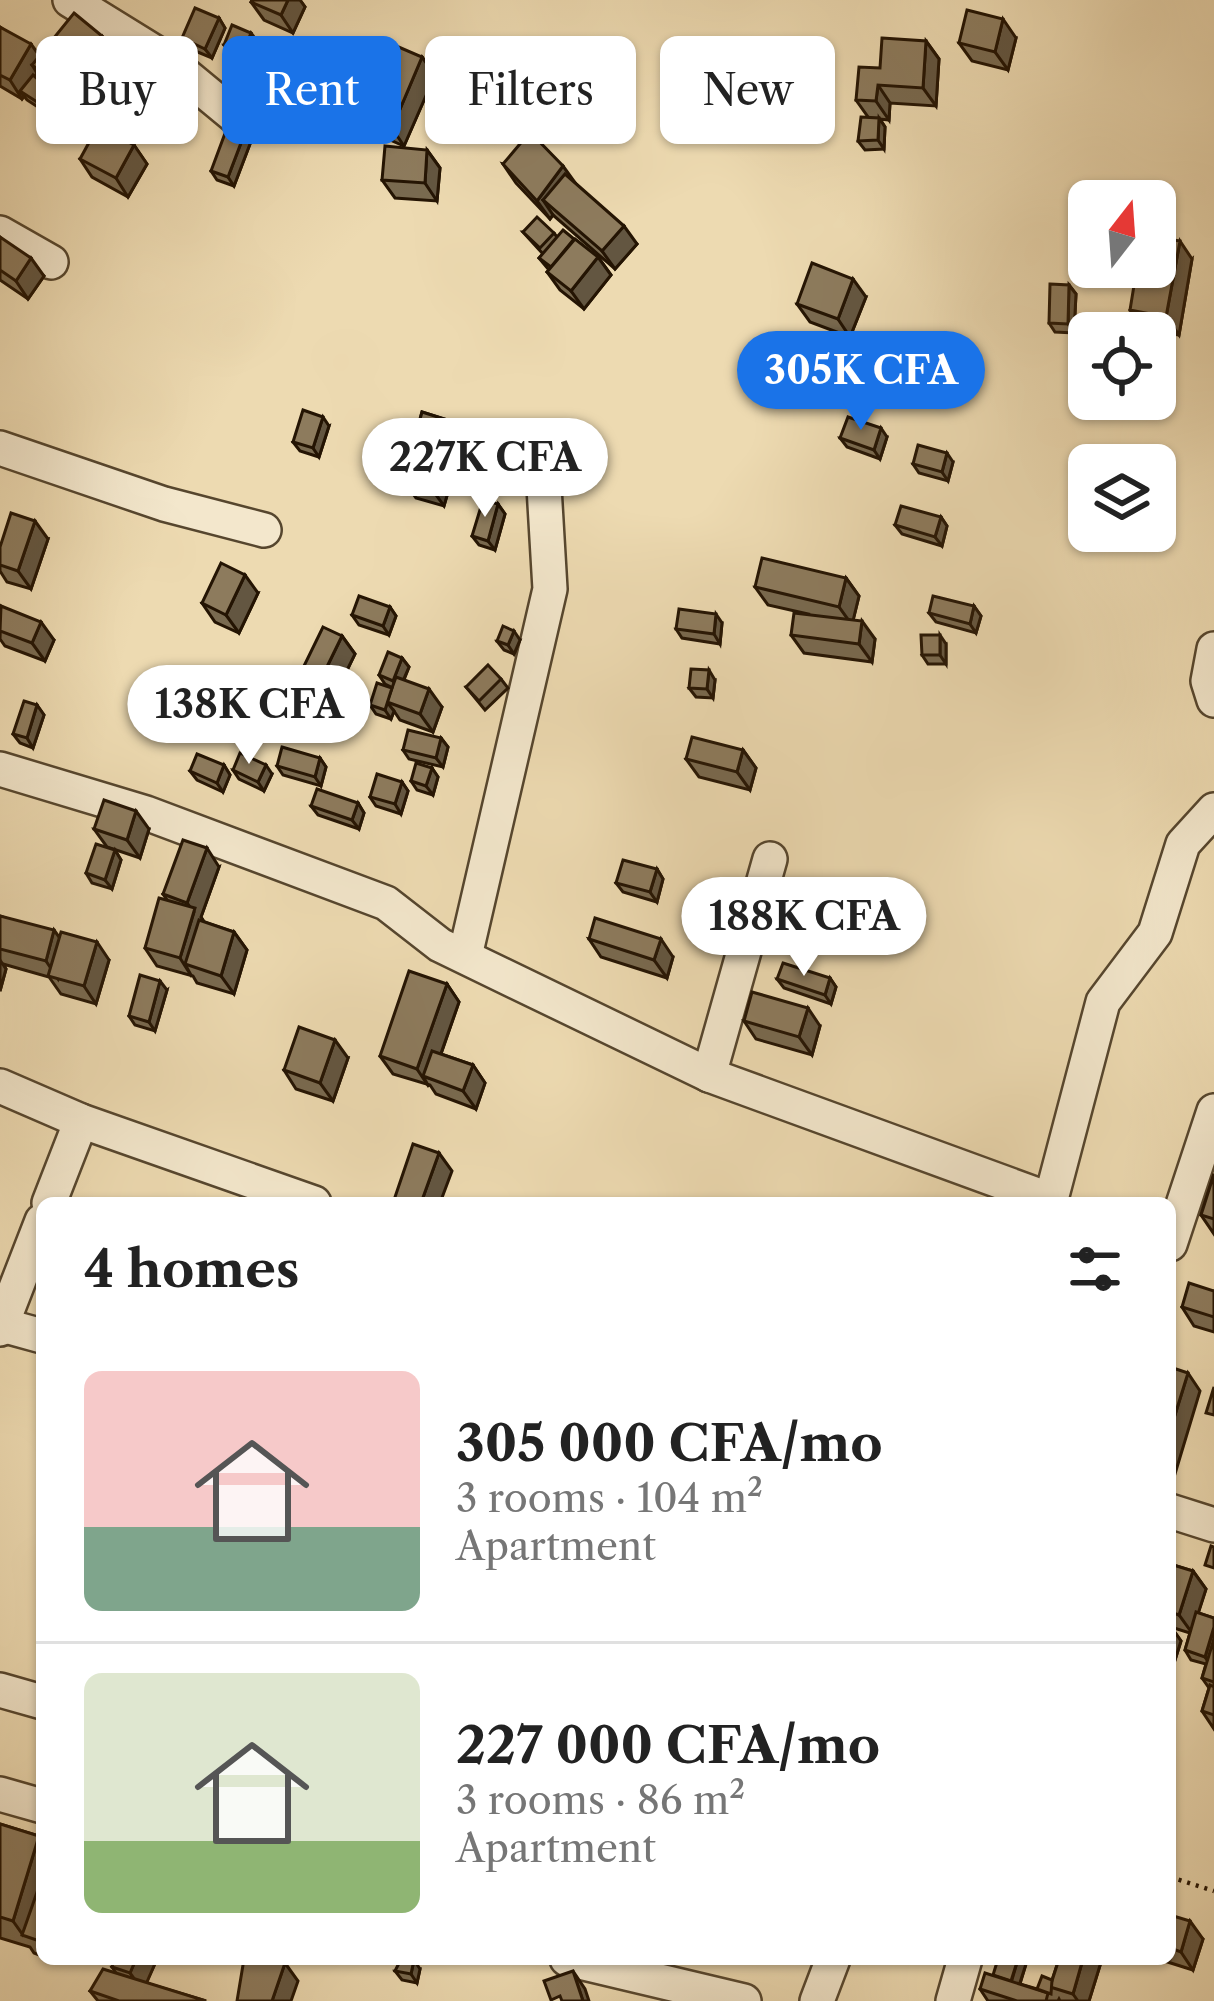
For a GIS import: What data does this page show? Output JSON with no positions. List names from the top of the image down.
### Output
{
  "north": "top",
  "page": {
    "chip": [
      "Buy",
      "Rent",
      "Filters",
      "New"
    ],
    "price": [
      "305K CFA",
      "227K CFA",
      "138K CFA",
      "188K CFA"
    ],
    "heading": "4 homes",
    "list": [
      {
        "name": "305 000 CFA/mo",
        "note": "3 rooms · 104 m² · Apartment"
      },
      {
        "name": "227 000 CFA/mo",
        "note": "3 rooms · 86 m² · Apartment"
      }
    ]
  }
}
